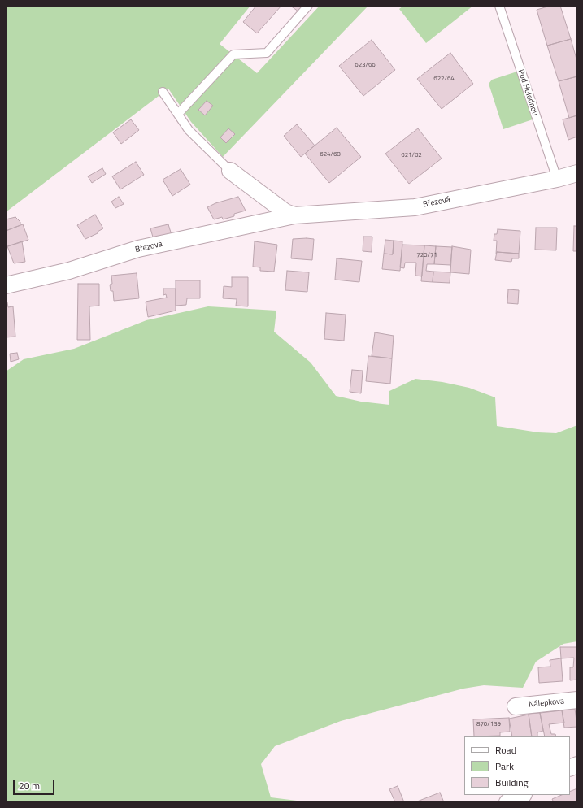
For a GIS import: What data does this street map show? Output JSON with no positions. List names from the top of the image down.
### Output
{
  "streets": {
    "street": ["Březová", "Nálepkova"],
    "lane": ["Pod Holednou"]
  },
  "crossings": [
    ["Pod Holednou", "Březová"]
  ],
  "house_numbers": [
    "623/66",
    "622/64",
    "624/68",
    "621/62",
    "720/71",
    "870/139"
  ],
  "legend": ["Road", "Park", "Building"],
  "scale_bar": "20 m"
}
